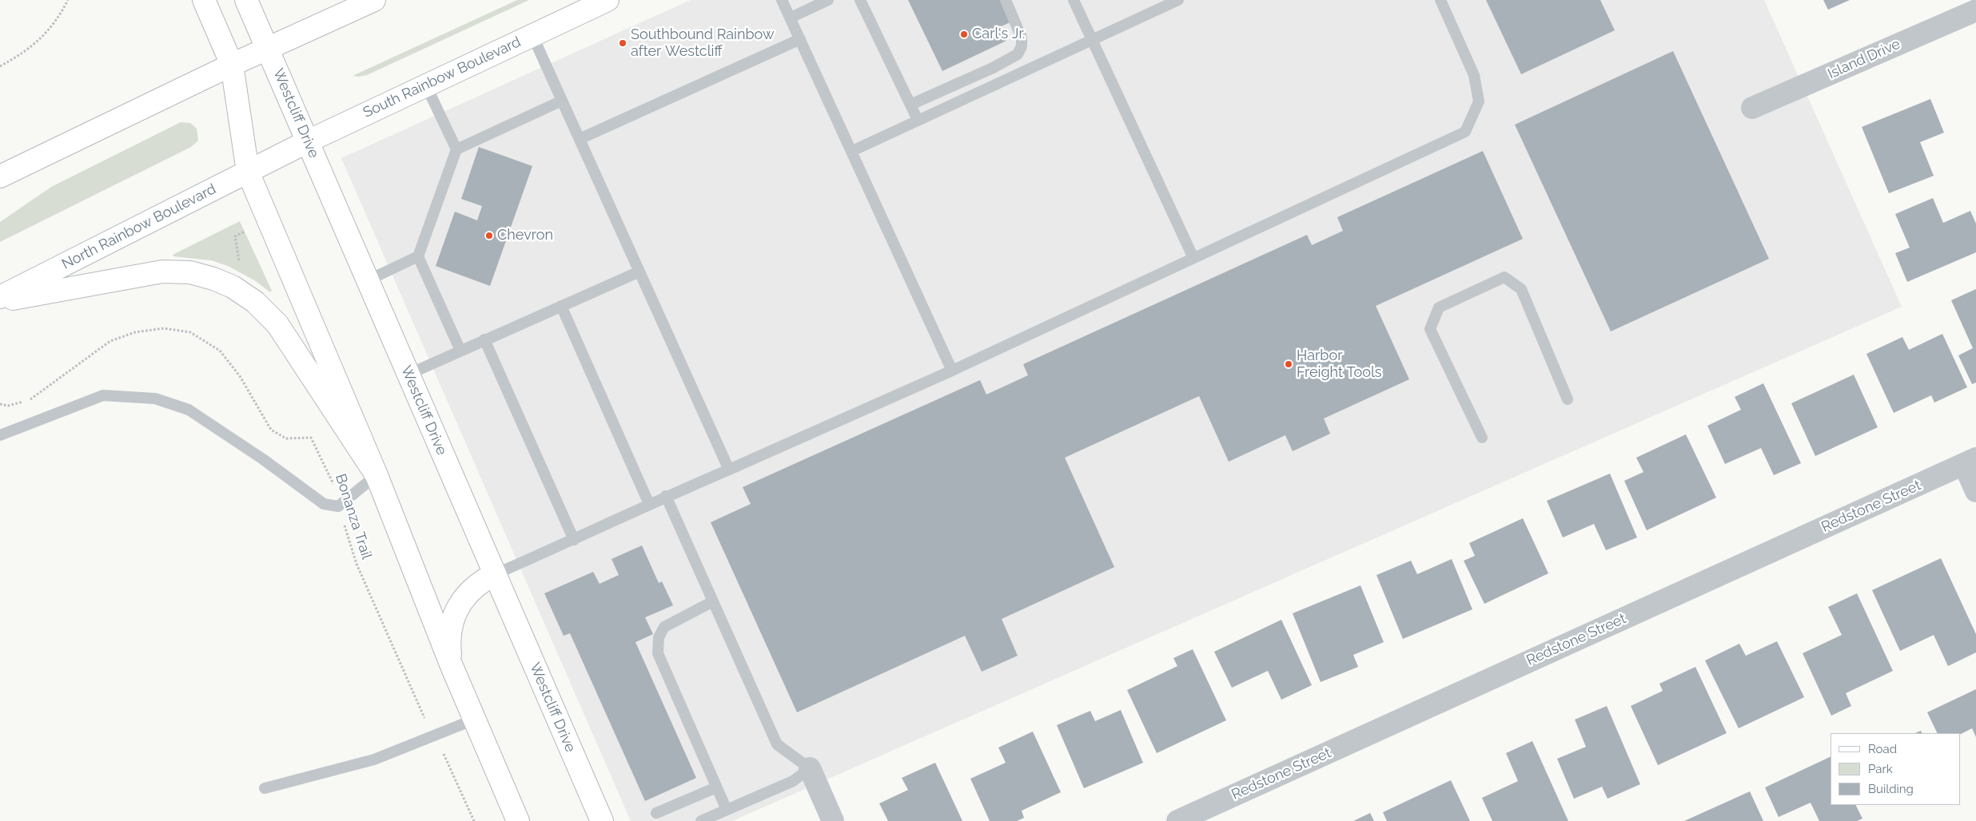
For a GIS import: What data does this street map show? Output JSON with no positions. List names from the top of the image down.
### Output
{
  "streets": {
    "main road": ["South Rainbow Boulevard", "Westcliff Drive", "North Rainbow Boulevard"],
    "street": ["Island Drive", "Redstone Street"],
    "path": ["Bonanza Trail"]
  },
  "crossings": [
    ["South Rainbow Boulevard", "Westcliff Drive"],
    ["South Rainbow Boulevard", "North Rainbow Boulevard"],
    ["Westcliff Drive", "North Rainbow Boulevard"]
  ],
  "places": [
    "Carl's Jr.",
    "Southbound Rainbow after Westcliff",
    "Chevron",
    "Harbor Freight Tools"
  ],
  "legend": ["Road", "Park", "Building"]
}
